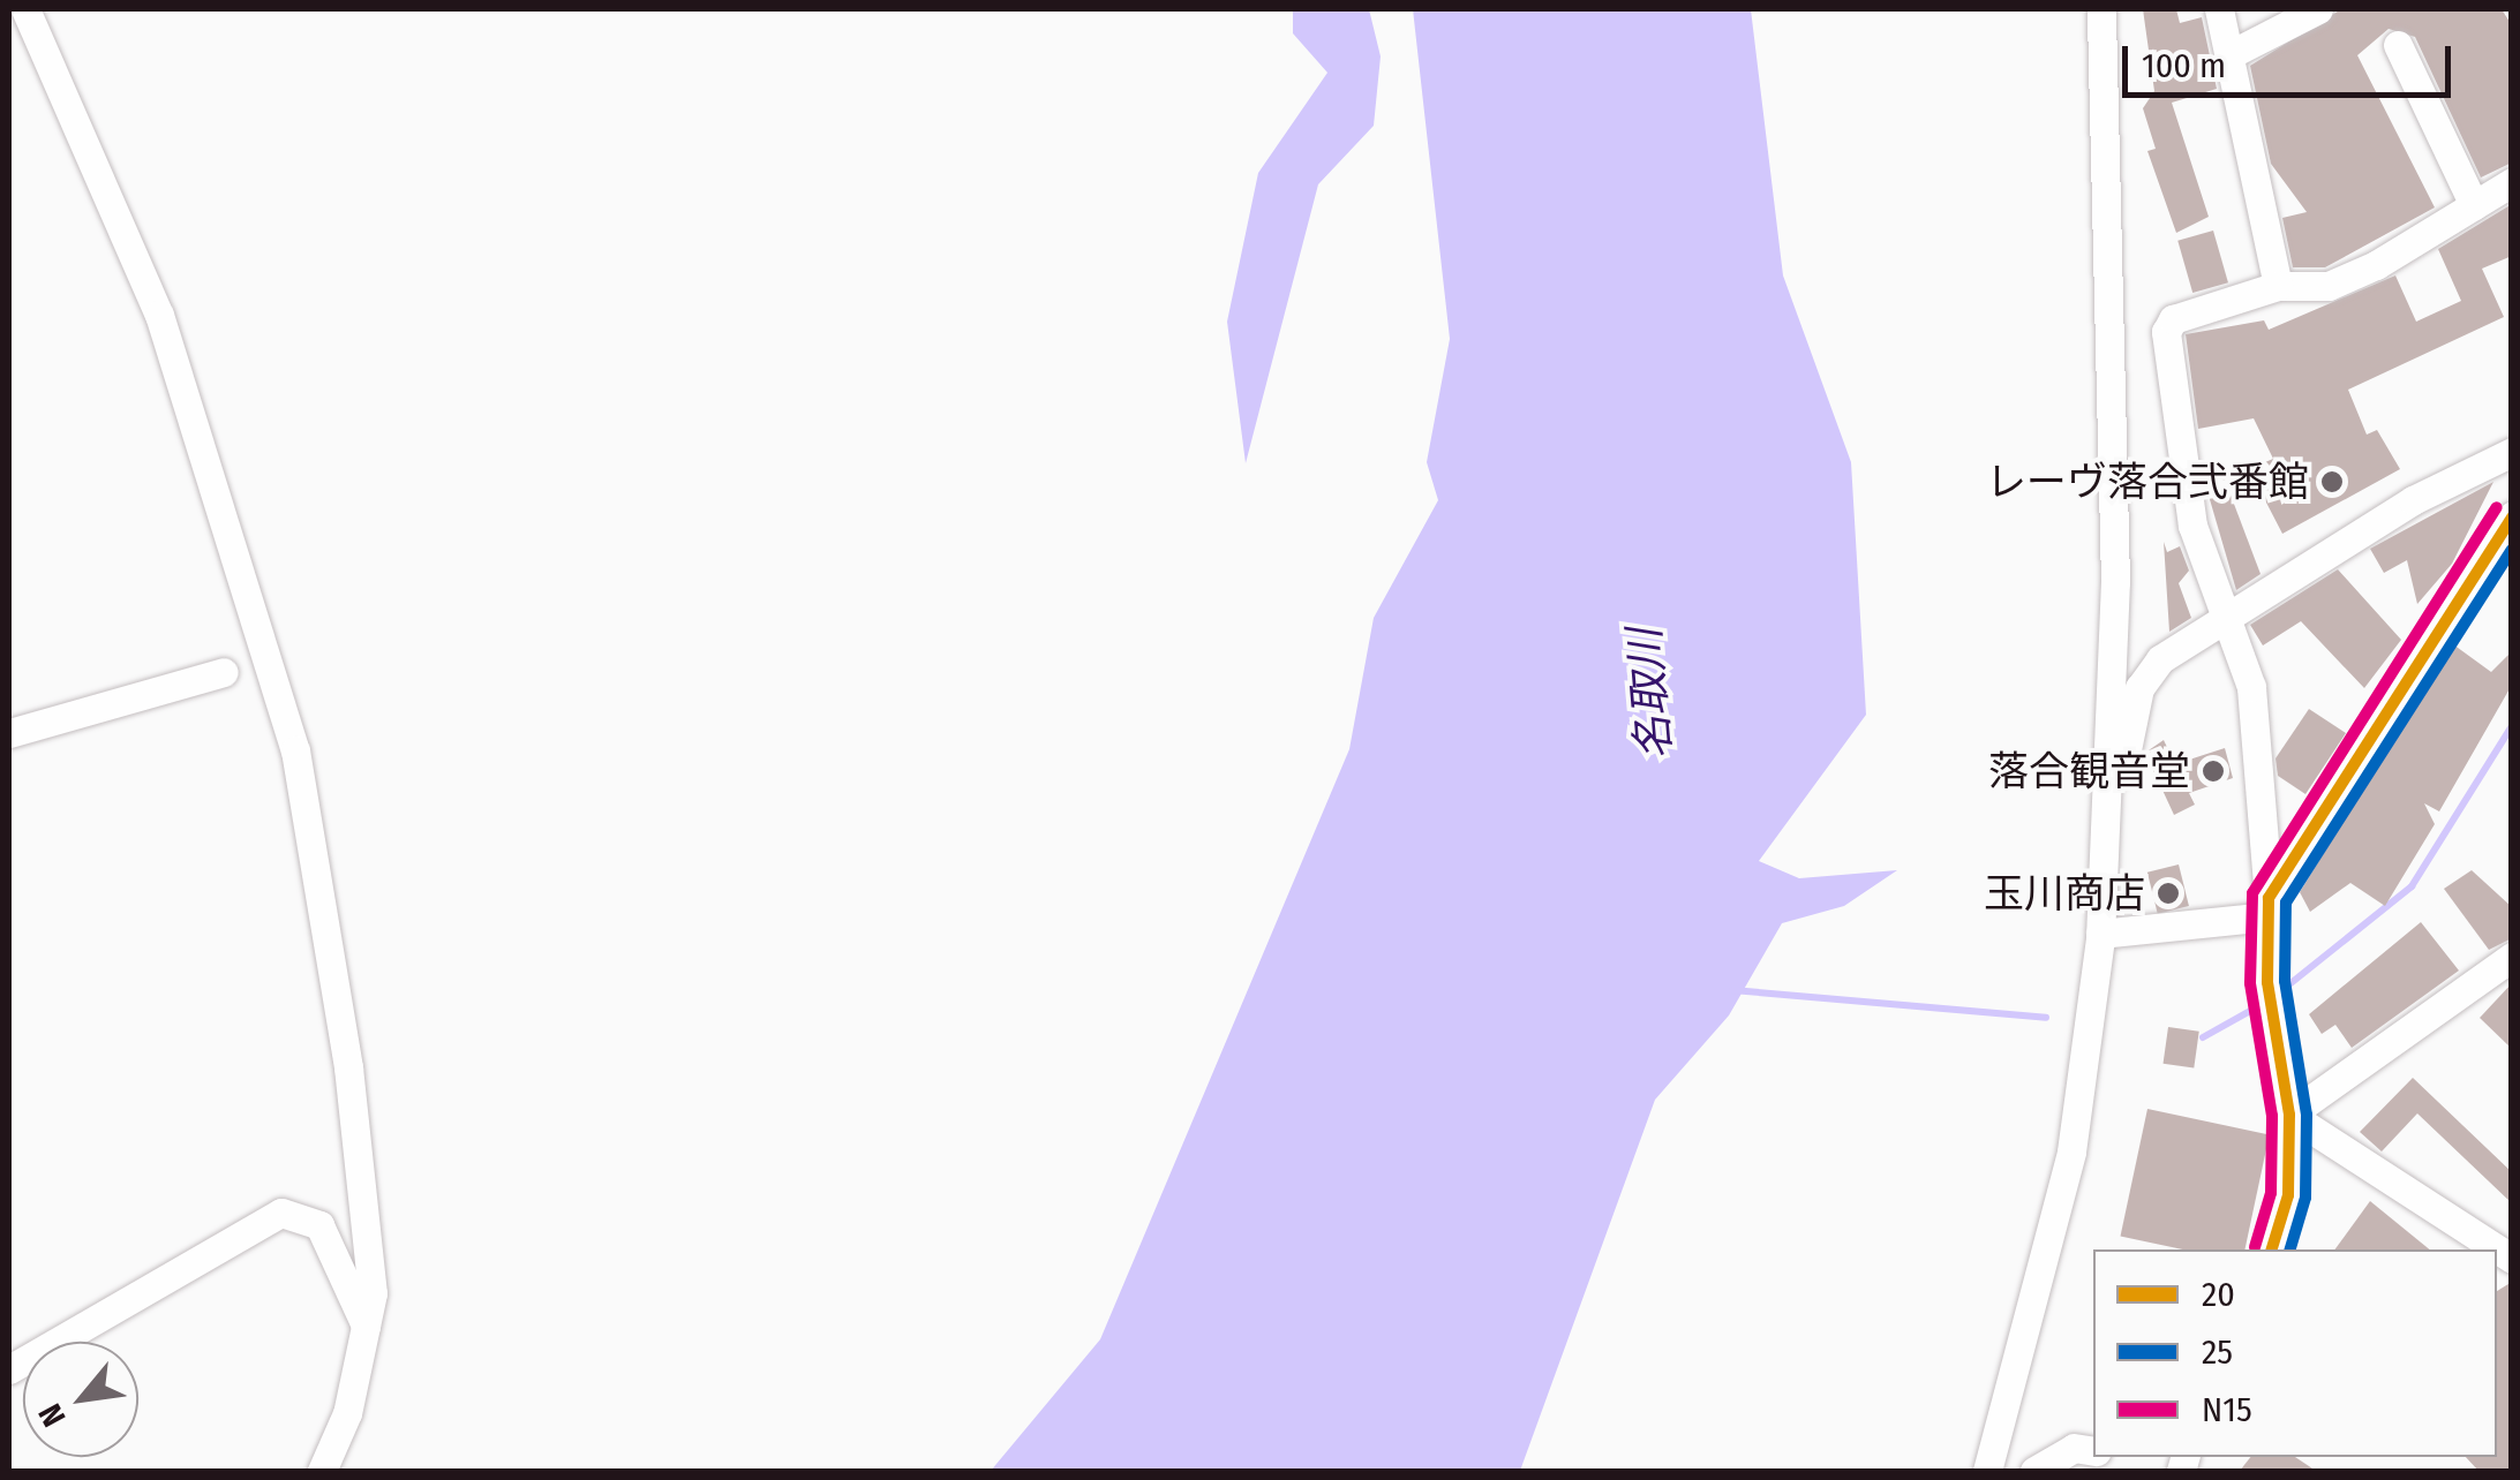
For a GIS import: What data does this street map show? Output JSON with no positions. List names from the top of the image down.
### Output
{
  "water": ["名取川"],
  "places": ["レーヴ落合弐番館", "落合観音堂", "玉川商店"],
  "lines": ["transit line N15", "transit line 20", "transit line 25"],
  "legend": ["20", "25", "N15"],
  "scale_bar": "100 m",
  "north": "bottom left"
}
